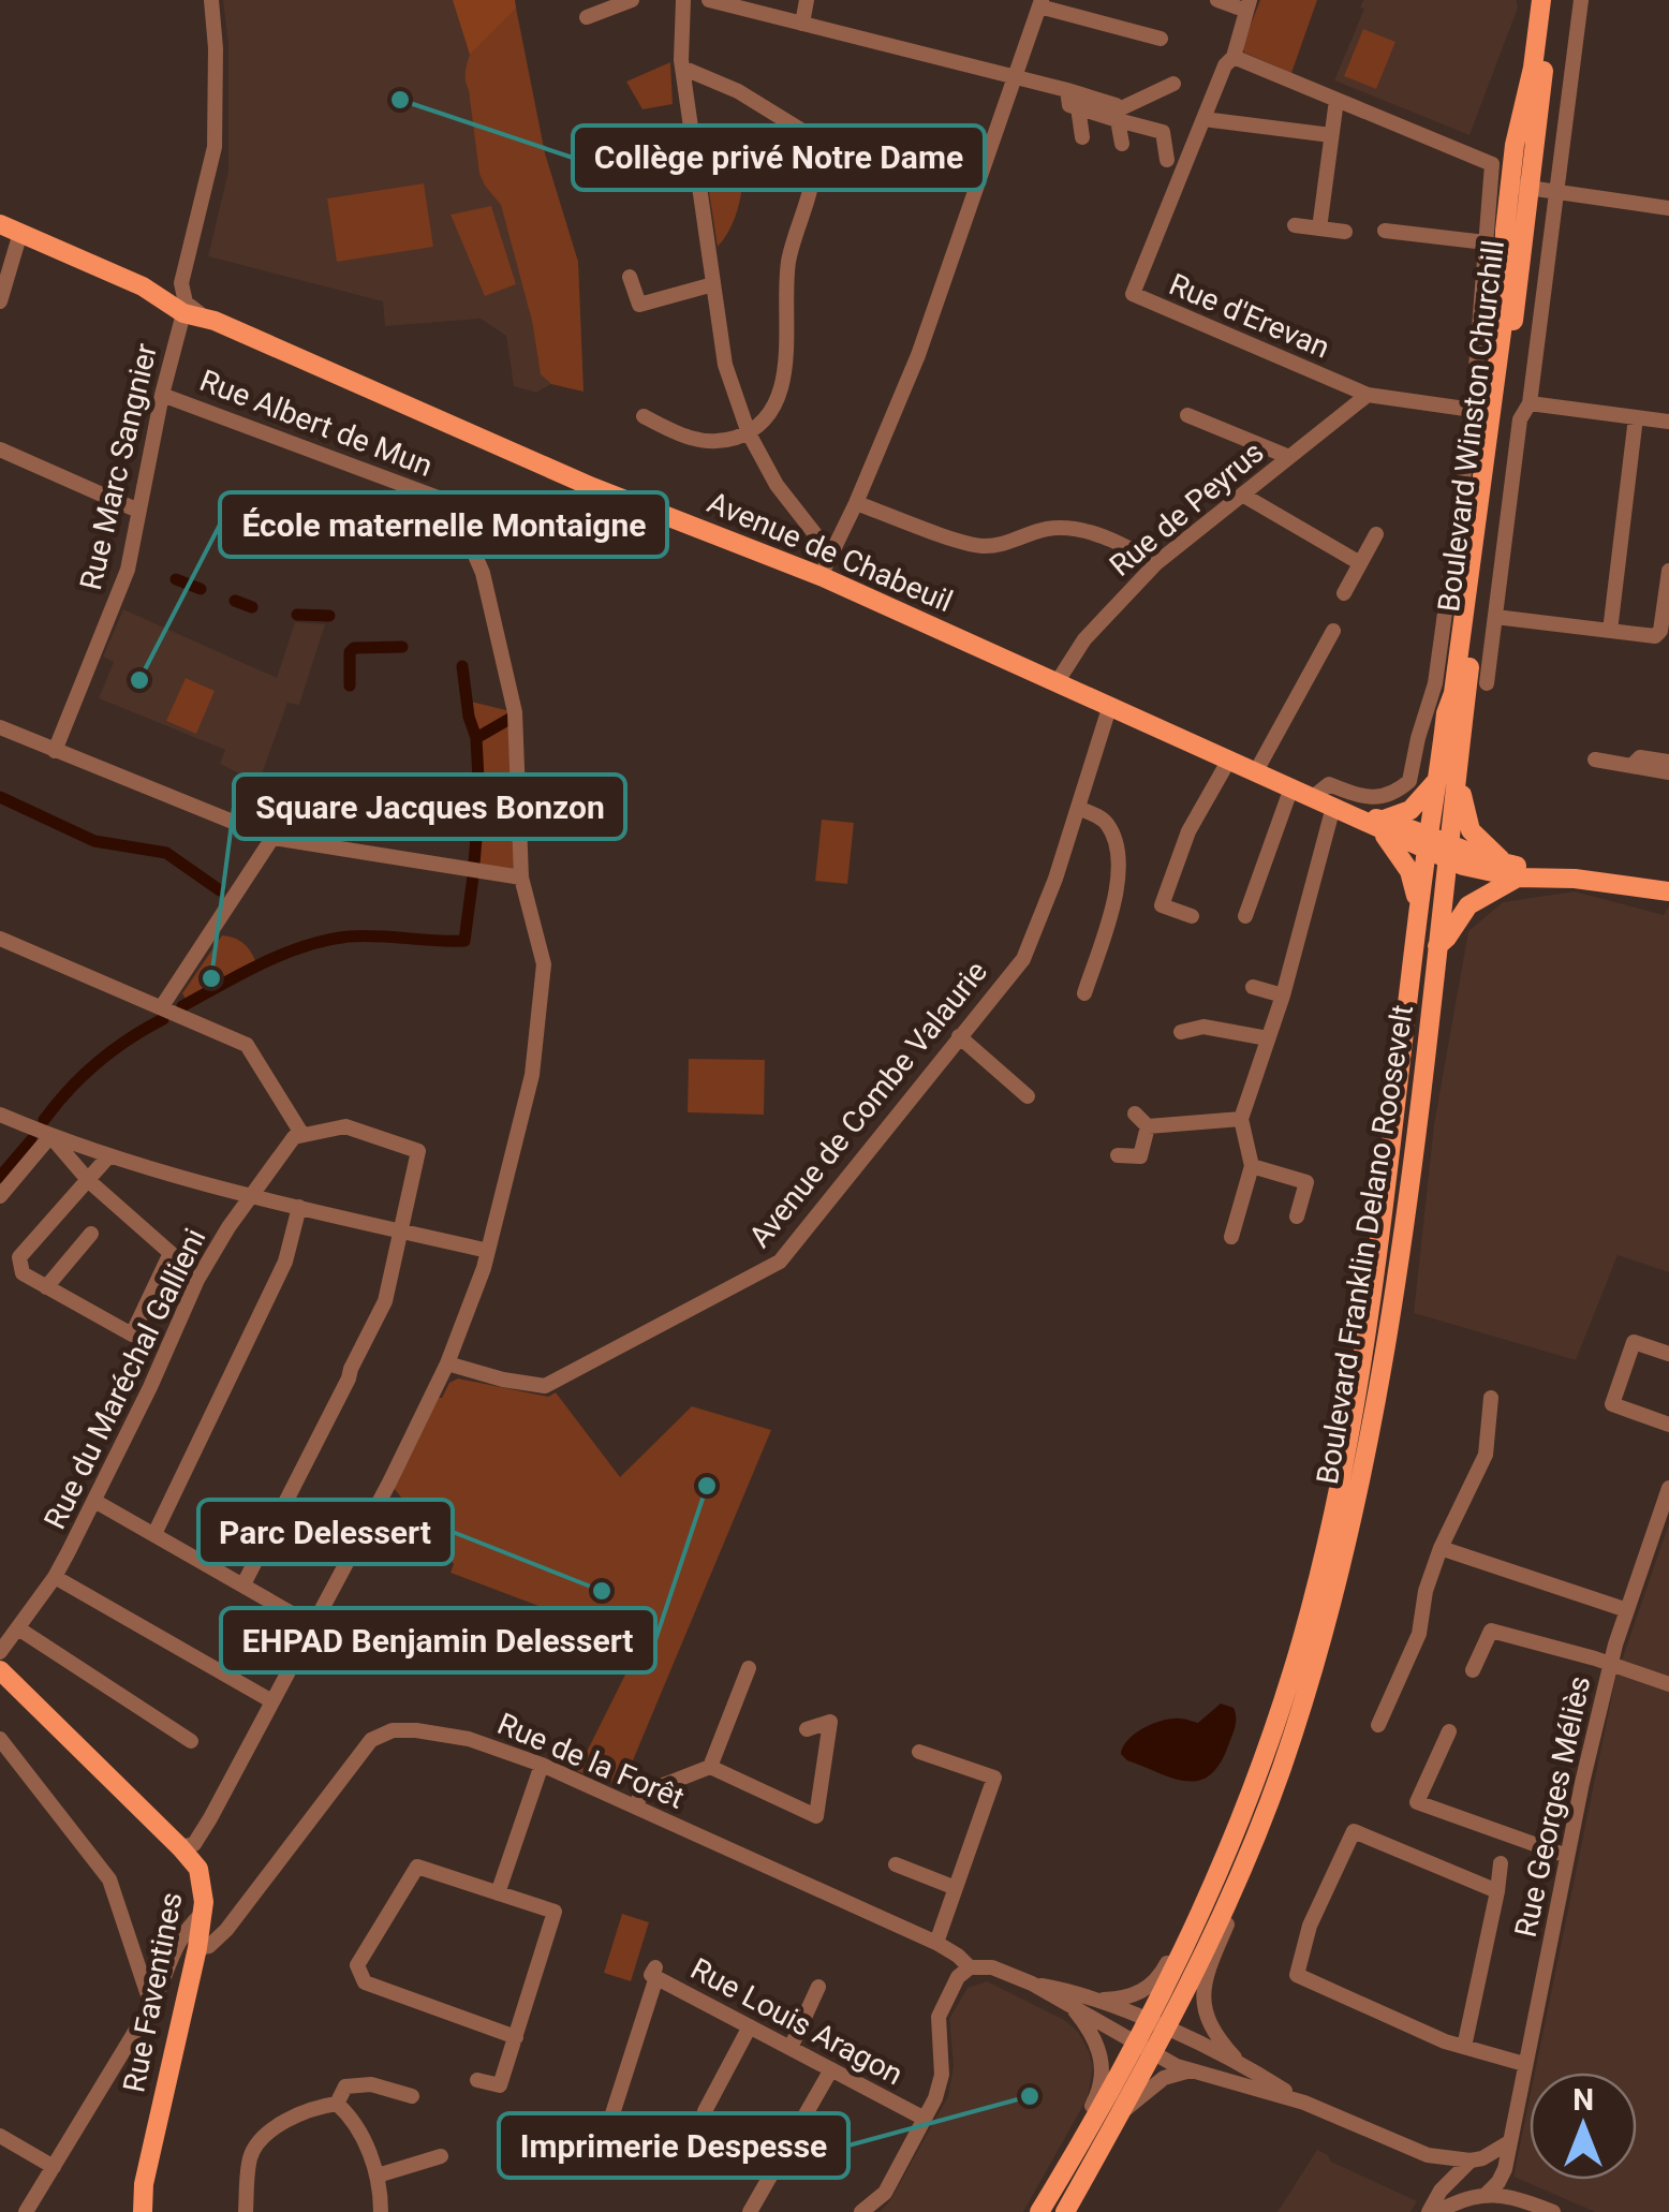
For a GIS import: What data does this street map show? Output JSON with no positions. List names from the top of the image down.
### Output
{
  "streets": {
    "main road": [
      "Boulevard Winston Churchill",
      "Avenue de Chabeuil",
      "Boulevard Franklin Delano Roosevelt",
      "Rue Faventines"
    ],
    "street": [
      "Rue d'Erevan",
      "Rue Albert de Mun",
      "Rue Marc Sangnier",
      "Rue de Peyrus",
      "Avenue de Combe Valaurie",
      "Rue du Maréchal Gallieni",
      "Rue de la Forêt",
      "Rue Georges Méliès",
      "Rue Louis Aragon"
    ]
  },
  "crossings": [
    ["Rue d'Erevan", "Rue de Peyrus"],
    ["Rue Albert de Mun", "Rue Marc Sangnier"],
    ["Boulevard Winston Churchill", "Avenue de Chabeuil"],
    ["Boulevard Winston Churchill", "Boulevard Franklin Delano Roosevelt"],
    ["Rue Marc Sangnier", "Avenue de Chabeuil"],
    ["Rue de Peyrus", "Avenue de Chabeuil"],
    ["Avenue de Chabeuil", "Avenue de Combe Valaurie"],
    ["Avenue de Chabeuil", "Boulevard Franklin Delano Roosevelt"],
    ["Boulevard Franklin Delano Roosevelt", "Rue de la Forêt"],
    ["Rue de la Forêt", "Rue Georges Méliès"],
    ["Rue de la Forêt", "Rue Faventines"]
  ],
  "places": [
    "Collège privé Notre Dame",
    "École maternelle Montaigne",
    "Square Jacques Bonzon",
    "EHPAD Benjamin Delessert",
    "Parc Delessert",
    "Imprimerie Despesse"
  ],
  "north": "top"
}
